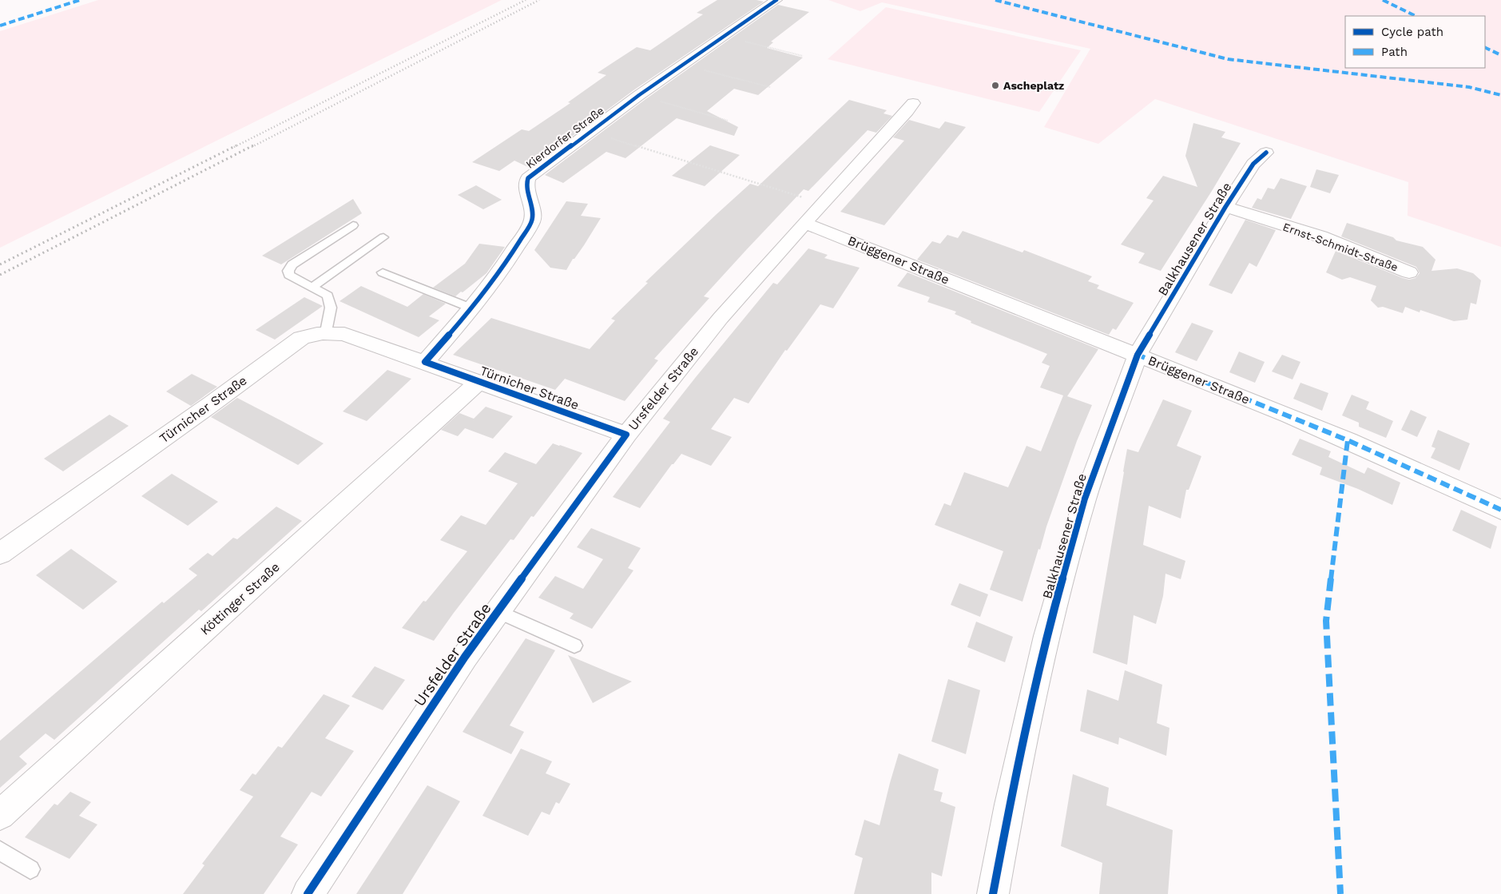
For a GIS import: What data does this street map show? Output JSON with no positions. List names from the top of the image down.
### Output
{
  "streets": {
    "street": [
      "Kierdorfer Straße",
      "Balkhausener Straße",
      "Ernst-Schmidt-Straße",
      "Brüggener Straße",
      "Türnicher Straße",
      "Ursfelder Straße",
      "Köttinger Straße"
    ]
  },
  "crossings": [
    ["Kierdorfer Straße", "Türnicher Straße"],
    ["Balkhausener Straße", "Ernst-Schmidt-Straße"],
    ["Balkhausener Straße", "Brüggener Straße"],
    ["Brüggener Straße", "Ursfelder Straße"],
    ["Türnicher Straße", "Ursfelder Straße"],
    ["Türnicher Straße", "Köttinger Straße"]
  ],
  "places": ["Ascheplatz"],
  "legend": ["Cycle path", "Path"]
}
